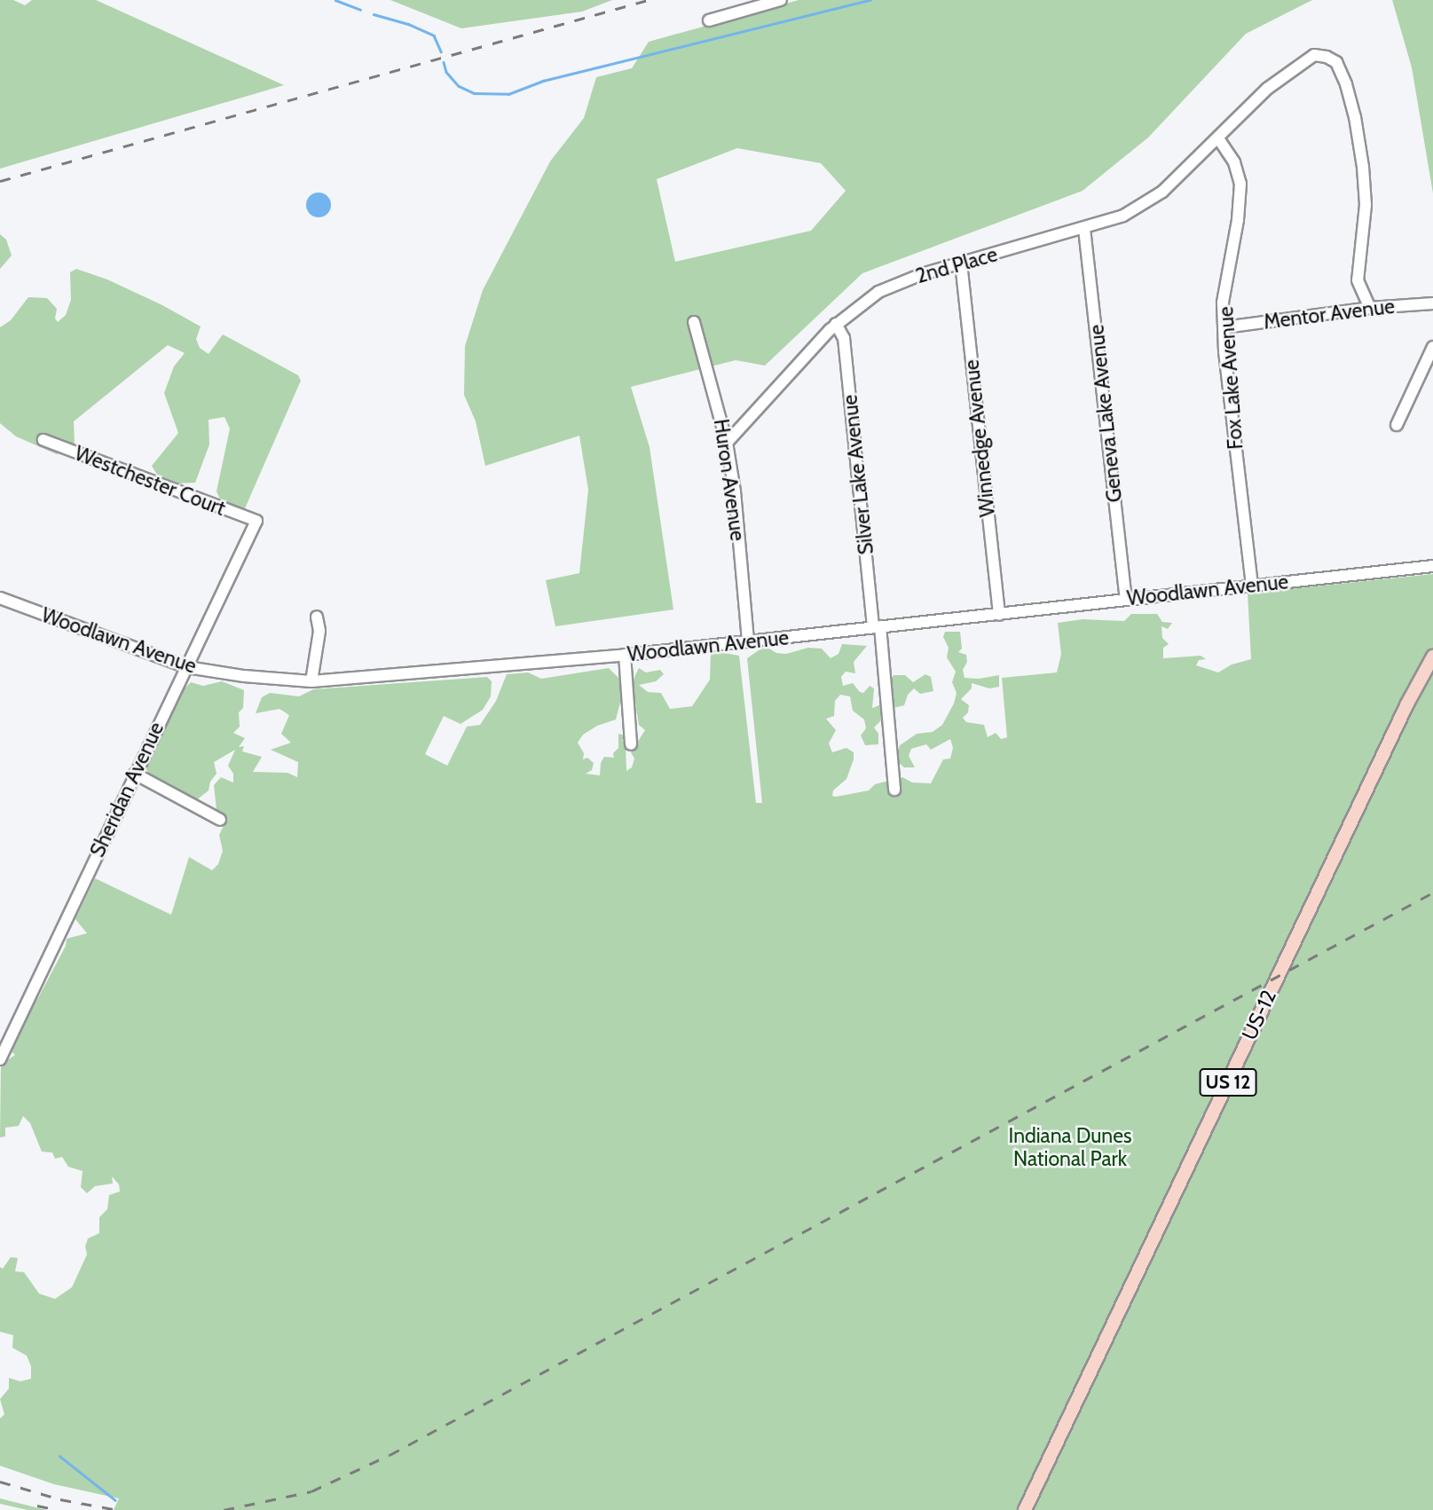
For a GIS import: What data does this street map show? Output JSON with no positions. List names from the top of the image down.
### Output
{
  "streets": {
    "main road": ["US-12", "US 12"],
    "street": [
      "2nd Place",
      "Mentor Avenue",
      "Fox Lake Avenue",
      "Geneva Lake Avenue",
      "Winnedge Avenue",
      "Silver Lake Avenue",
      "Huron Avenue",
      "Westchester Court",
      "Woodlawn Avenue",
      "Sheridan Avenue"
    ]
  },
  "crossings": [
    ["2nd Place", "Mentor Avenue"],
    ["2nd Place", "Fox Lake Avenue"],
    ["2nd Place", "Geneva Lake Avenue"],
    ["2nd Place", "Winnedge Avenue"],
    ["2nd Place", "Silver Lake Avenue"],
    ["2nd Place", "Huron Avenue"],
    ["Mentor Avenue", "Fox Lake Avenue"],
    ["Fox Lake Avenue", "Woodlawn Avenue"],
    ["Geneva Lake Avenue", "Woodlawn Avenue"],
    ["Winnedge Avenue", "Woodlawn Avenue"],
    ["Silver Lake Avenue", "Woodlawn Avenue"],
    ["Huron Avenue", "Woodlawn Avenue"],
    ["Westchester Court", "Sheridan Avenue"],
    ["Woodlawn Avenue", "Sheridan Avenue"]
  ],
  "parks": ["Indiana Dunes National Park"]
}
